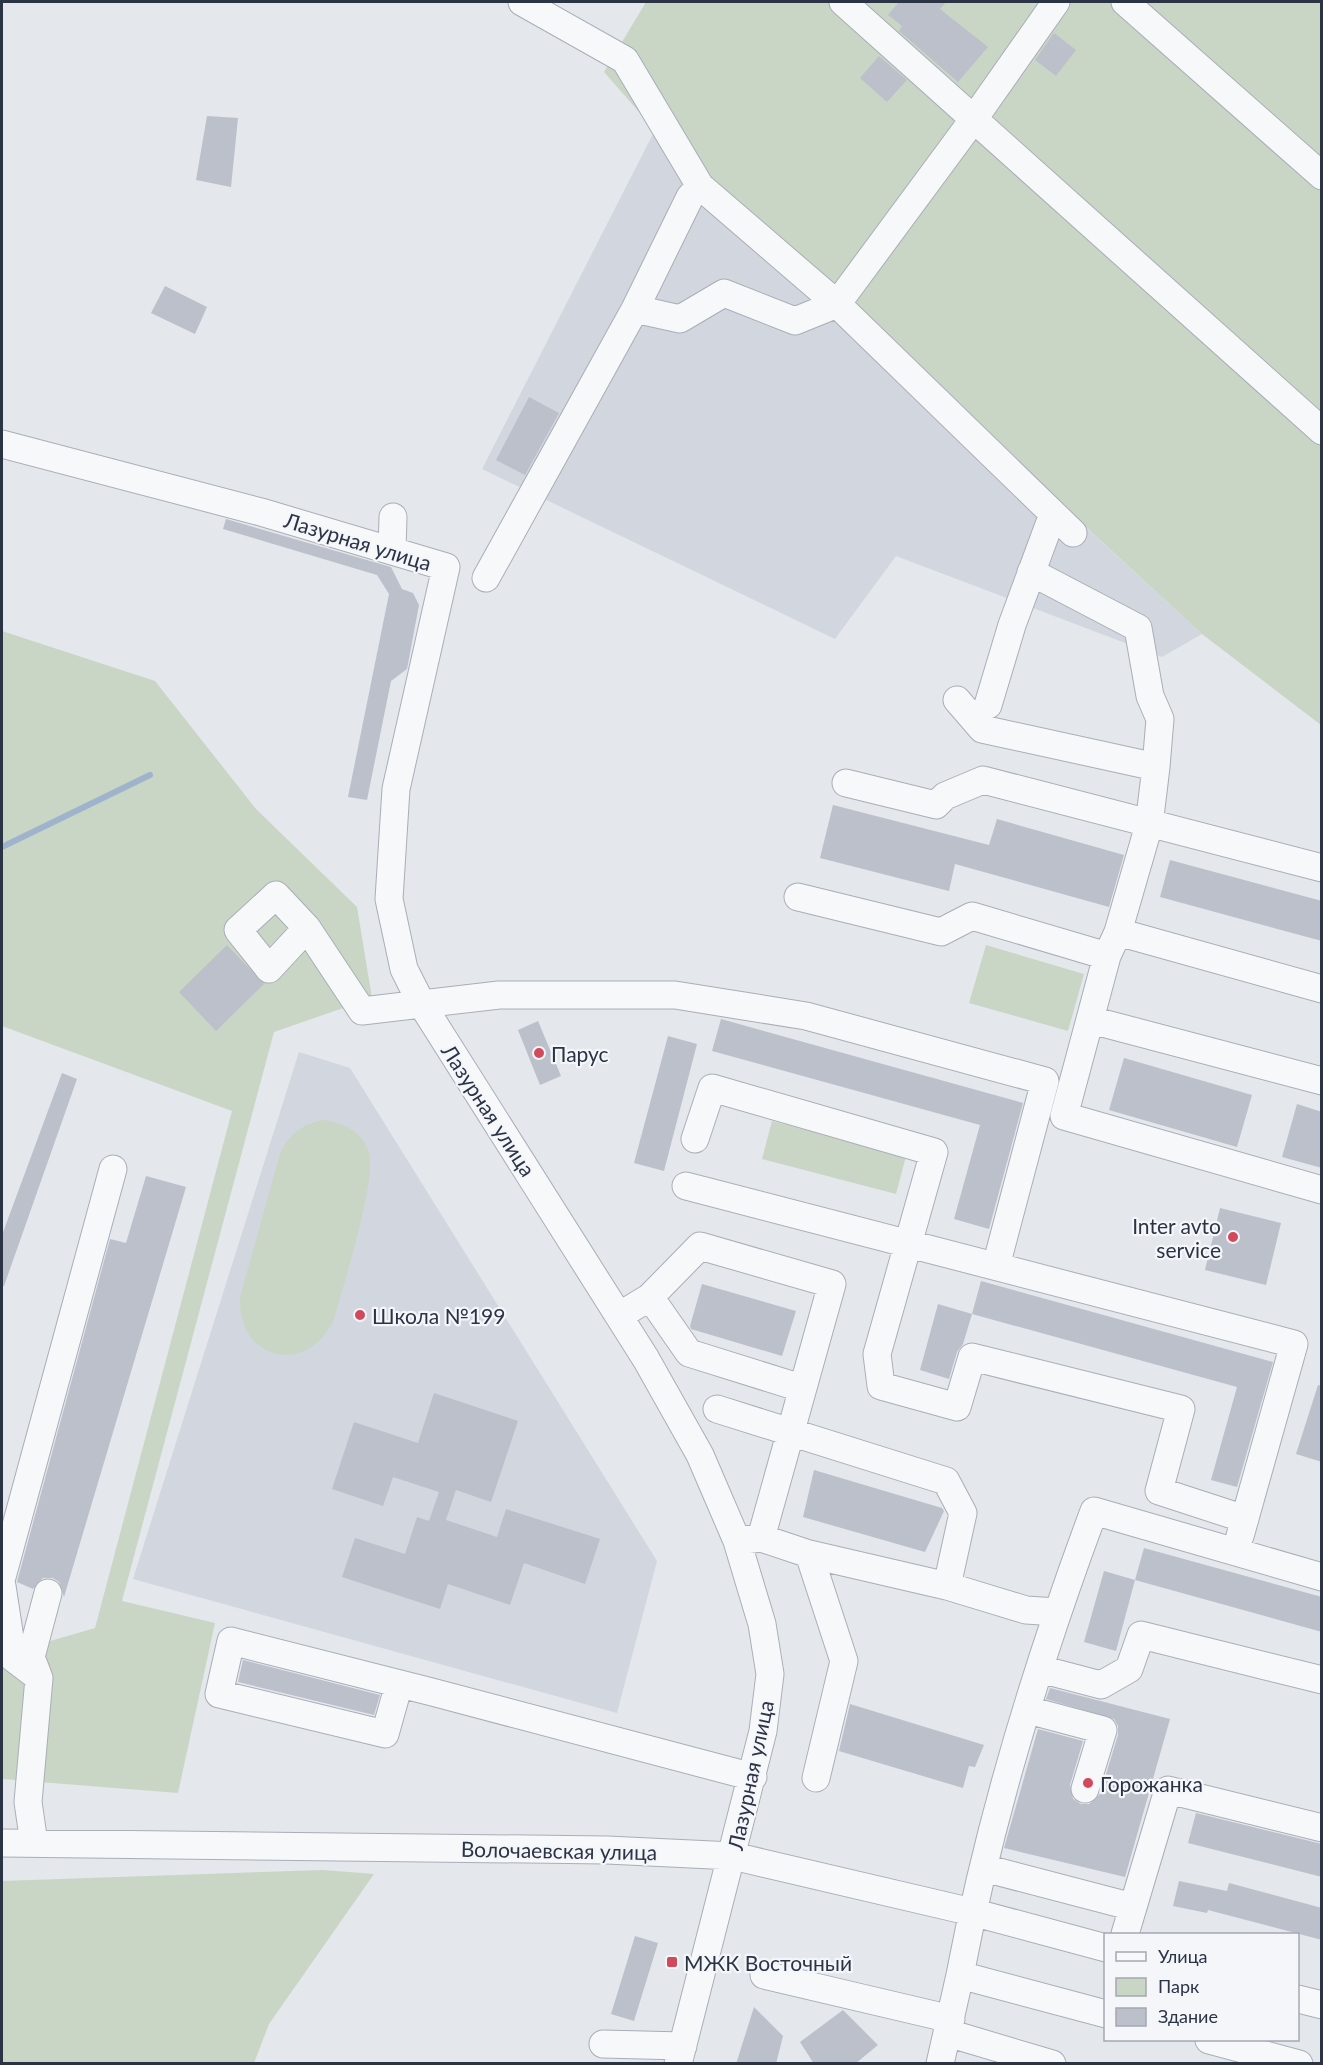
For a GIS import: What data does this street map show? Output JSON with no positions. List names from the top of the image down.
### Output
{
  "streets": {
    "street": ["Лазурная улица", "Волочаевская улица"]
  },
  "crossings": [
    ["Лазурная улица", "Волочаевская улица"]
  ],
  "places": {
    "other": [
      "Парус",
      "Inter avto service",
      "Школа №199",
      "Горожанка"
    ],
    "transit": ["МЖК Восточный"]
  },
  "legend": ["Улица", "Парк", "Здание"]
}
